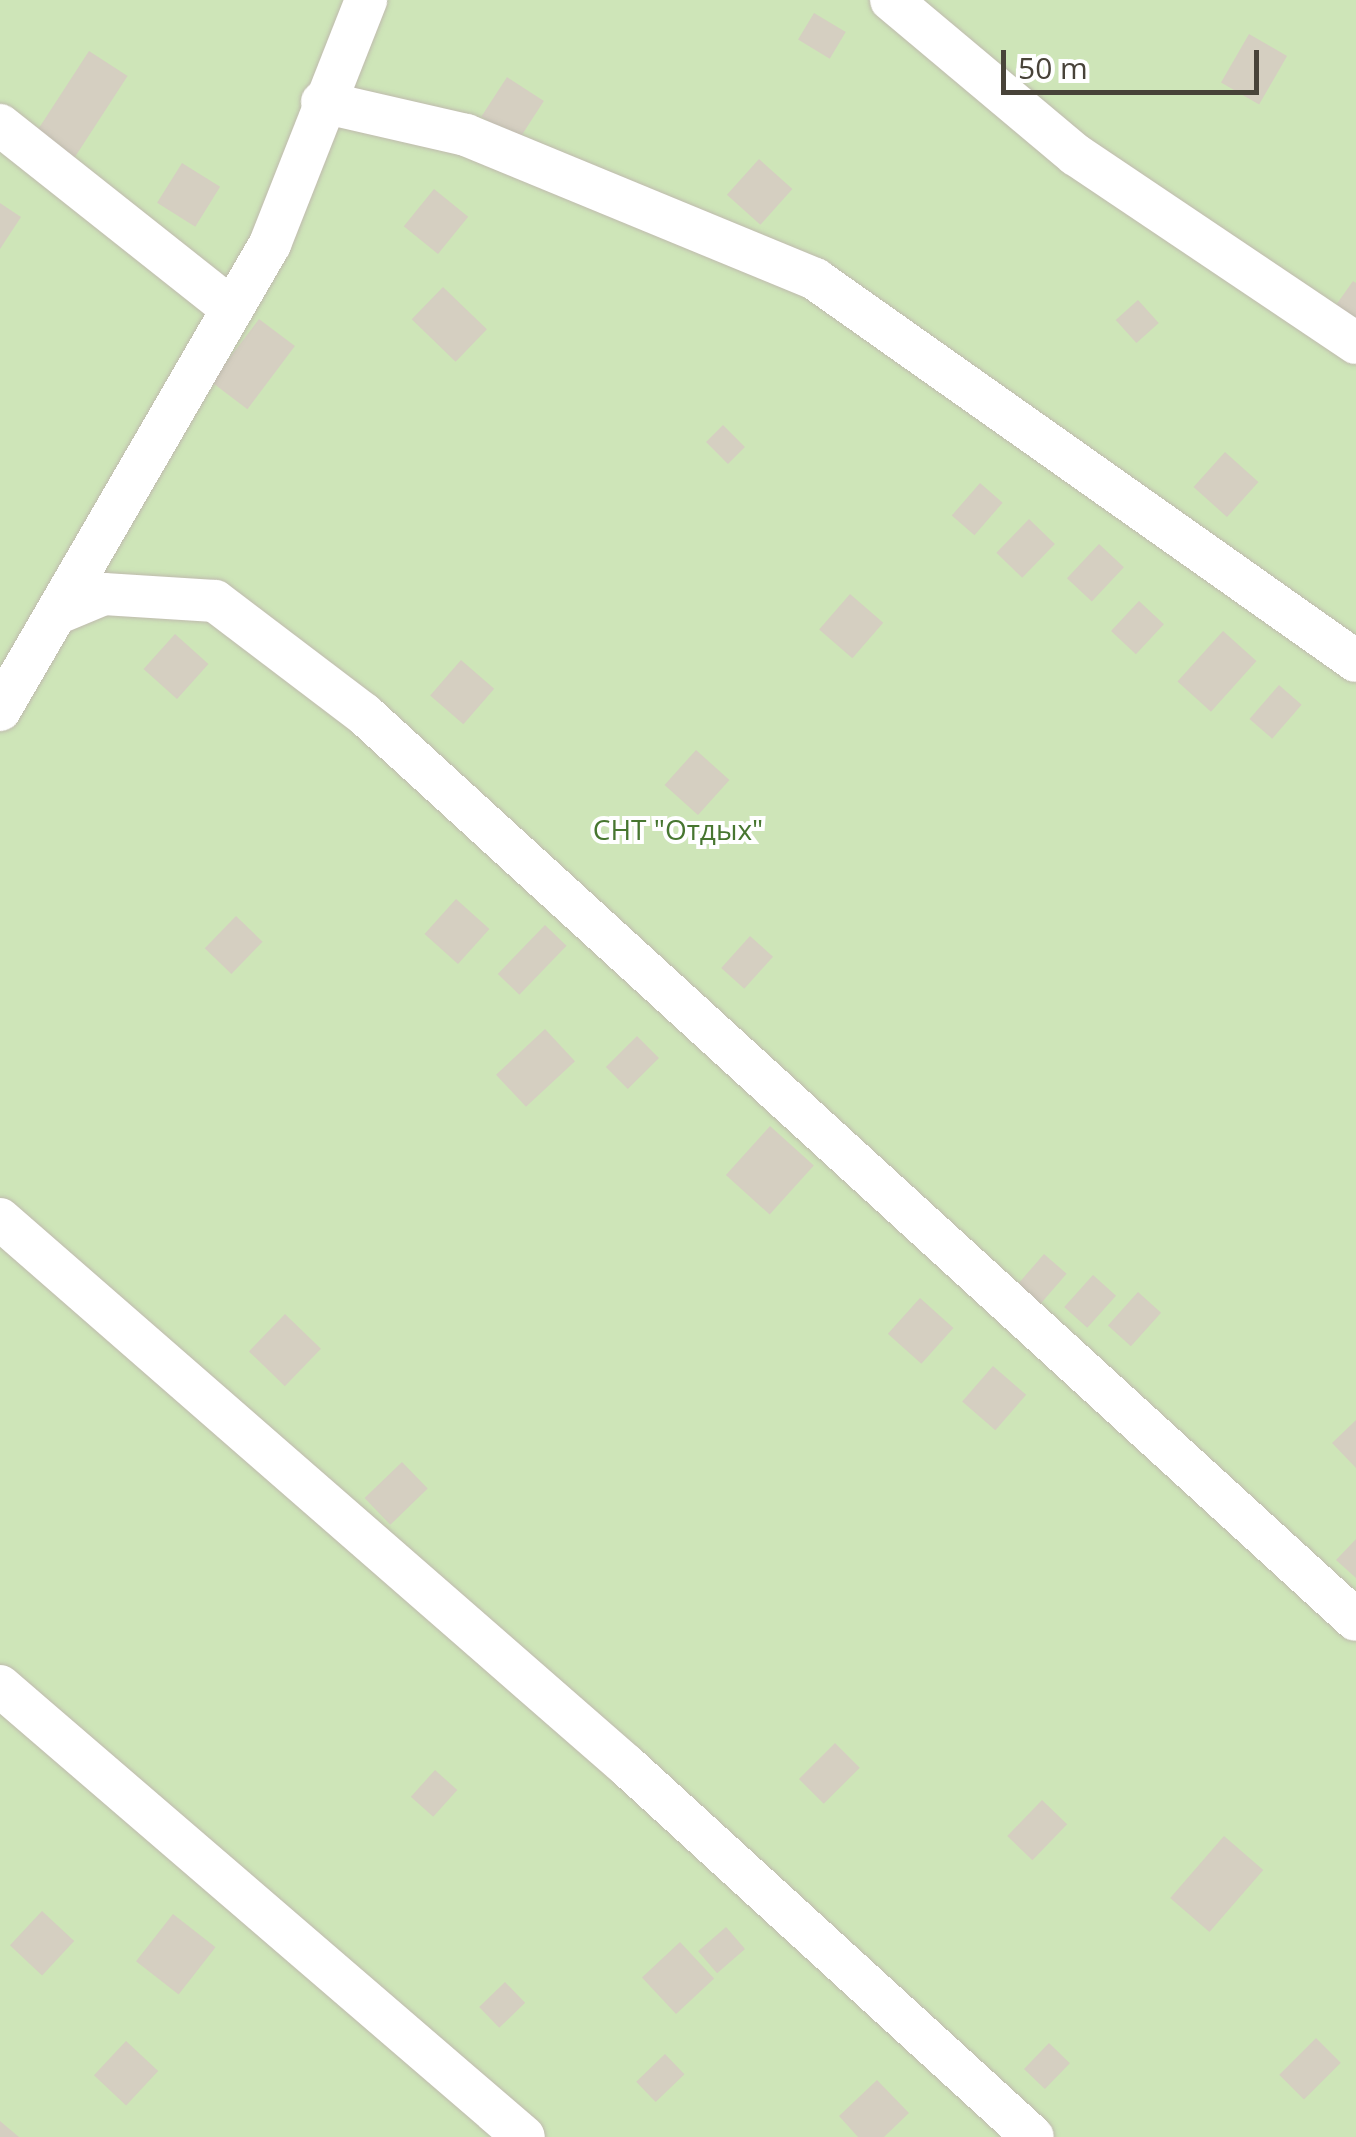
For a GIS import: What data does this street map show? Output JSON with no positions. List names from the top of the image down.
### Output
{
  "parks": ["СНТ \"Отдых\""],
  "scale_bar": "50 m"
}
